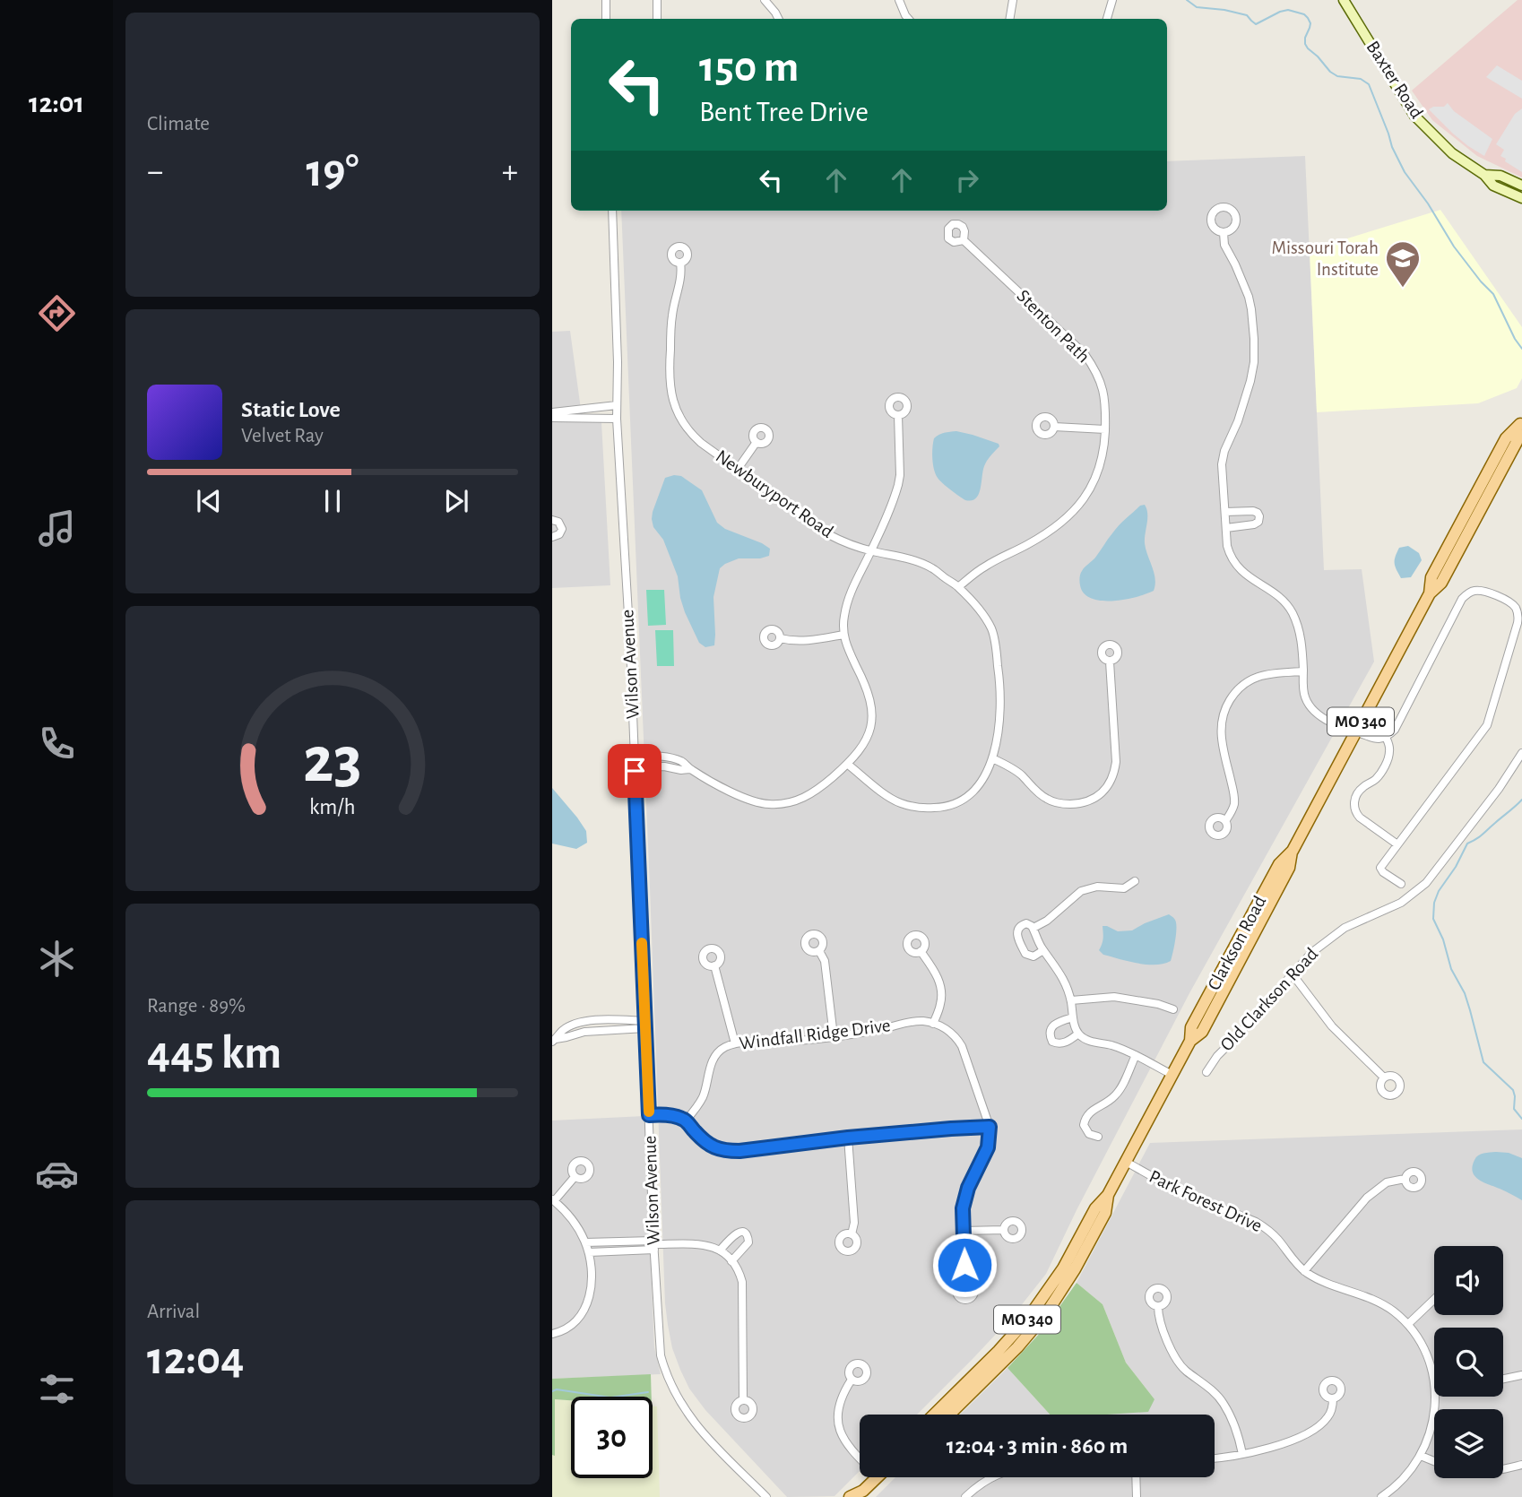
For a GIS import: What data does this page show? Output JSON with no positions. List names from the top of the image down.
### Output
{
  "streets": {
    "main road": ["Baxter Road", "MO 340", "Clarkson Road"],
    "street": [
      "Stenton Path",
      "Newburyport Road",
      "Wilson Avenue",
      "Old Clarkson Road",
      "Windfall Ridge Drive",
      "Park Forest Drive"
    ]
  },
  "crossings": [
    ["Stenton Path", "Newburyport Road"],
    ["Clarkson Road", "Park Forest Drive"]
  ],
  "places": {
    "school or university": ["Missouri Torah Institute"]
  },
  "page": {
    "tabs": "12:01",
    "tile": [
      "Climate",
      ["Range · 89%", "445 km"],
      ["Arrival", "12:04"]
    ],
    "turn": ["150 m", "Bent Tree Drive"],
    "heat": ["−", "19°", "+"],
    "song": ["Static Love", "Velvet Ray"],
    "limit": "30",
    "trip": "12:04 · 3 min · 860 m",
    "gauge": ["23", "km/h"]
  }
}
